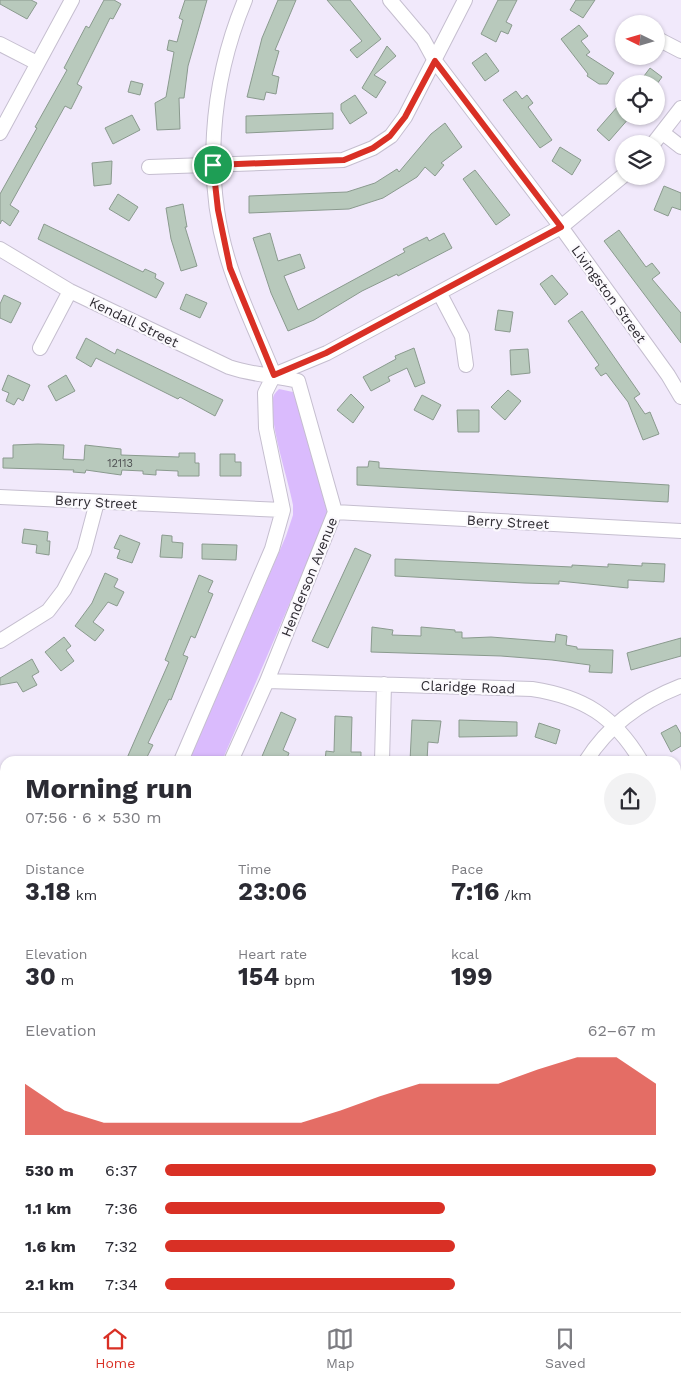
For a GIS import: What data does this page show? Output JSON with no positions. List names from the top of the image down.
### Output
{
  "streets": {
    "street": [
      "Livingston Street",
      "Kendall Street",
      "Berry Street",
      "Henderson Avenue",
      "Claridge Road"
    ]
  },
  "crossings": [
    ["Kendall Street", "Henderson Avenue"],
    ["Berry Street", "Henderson Avenue"],
    ["Henderson Avenue", "Claridge Road"]
  ],
  "house_numbers": ["12113"],
  "north": "left",
  "page": {
    "heading": ["Morning run", "07:56 · 6 × 530 m"],
    "stats": [
      ["Distance", "3.18 km"],
      ["Time", "23:06"],
      ["Pace", "7:16 /km"],
      ["Elevation", "30 m"],
      ["Heart rate", "154 bpm"],
      ["kcal", "199"]
    ],
    "chart": ["Elevation", "62–67 m"],
    "list": [
      {
        "name": "530 m",
        "note": "6:37"
      },
      {
        "name": "1.1 km",
        "note": "7:36"
      },
      {
        "name": "1.6 km",
        "note": "7:32"
      },
      {
        "name": "2.1 km",
        "note": "7:34"
      }
    ],
    "tabs": ["Home", "Map", "Saved"]
  }
}
